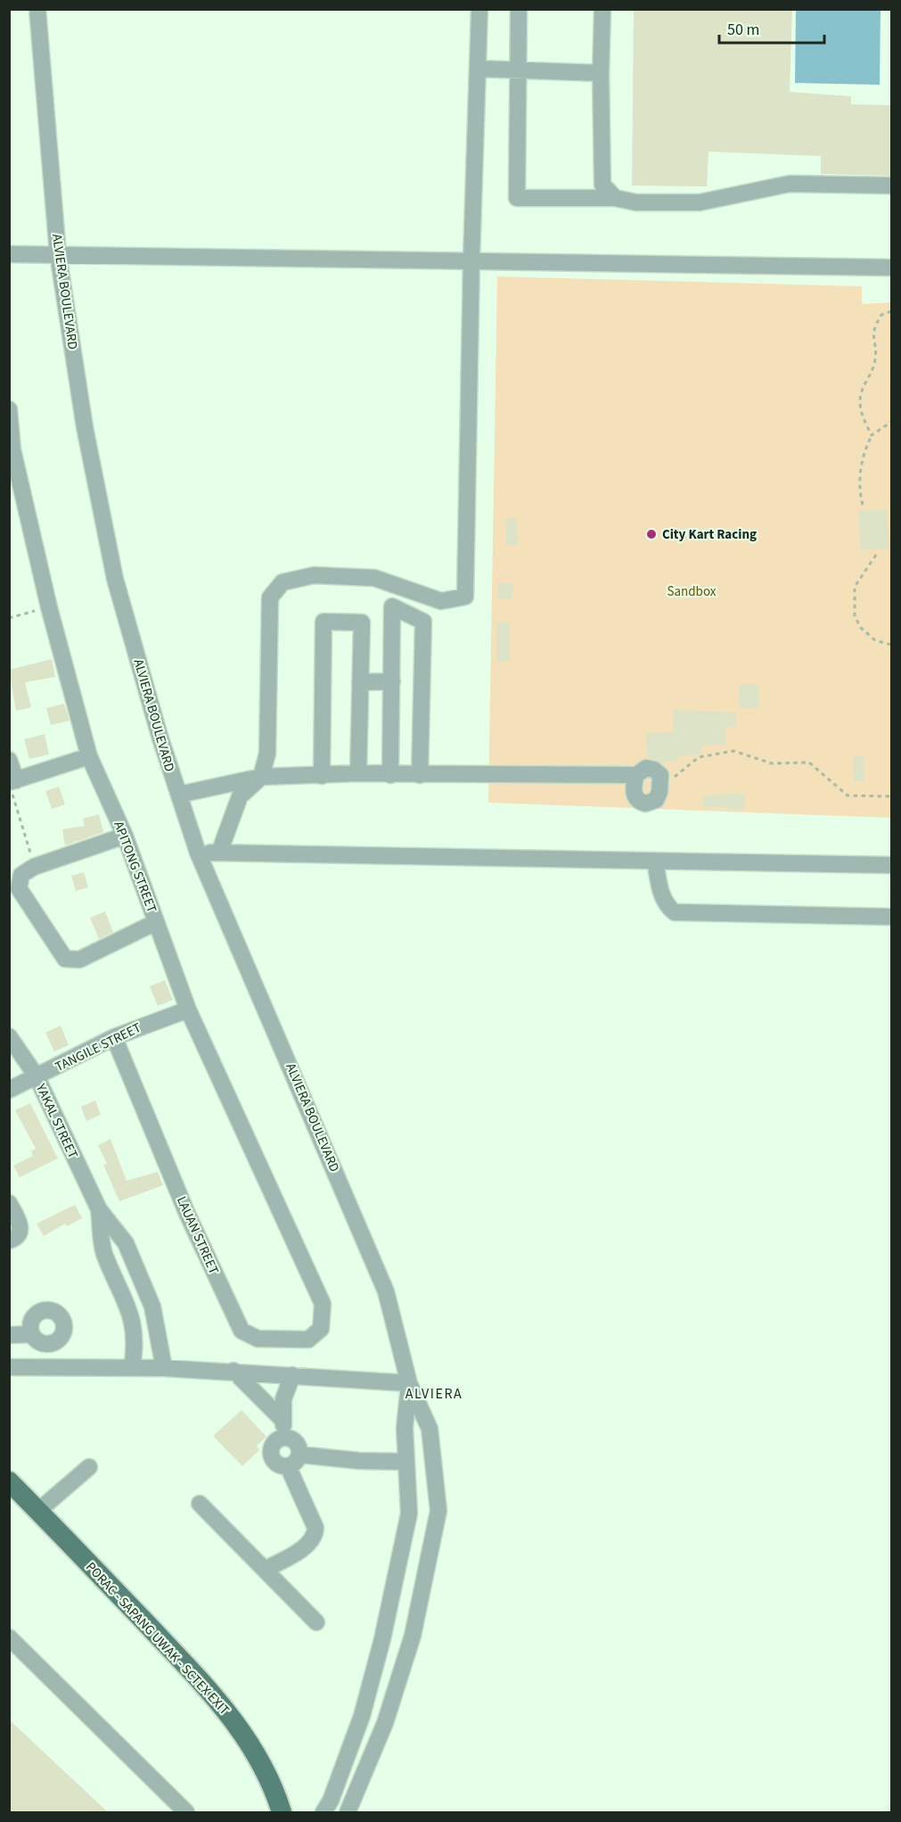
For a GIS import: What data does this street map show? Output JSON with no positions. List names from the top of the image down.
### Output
{
  "streets": {
    "main road": ["PORAC - SAPANG UWAK - SCTEX EXIT"],
    "street": [
      "ALVIERA BOULEVARD",
      "APITONG STREET",
      "TANGILE STREET",
      "YAKAL STREET",
      "LAUAN STREET"
    ]
  },
  "crossings": [
    ["APITONG STREET", "TANGILE STREET"],
    ["APITONG STREET", "LAUAN STREET"],
    ["TANGILE STREET", "YAKAL STREET"],
    ["TANGILE STREET", "LAUAN STREET"]
  ],
  "districts": ["ALVIERA"],
  "parks": ["Sandbox"],
  "places": ["City Kart Racing"],
  "scale_bar": "50 m"
}
